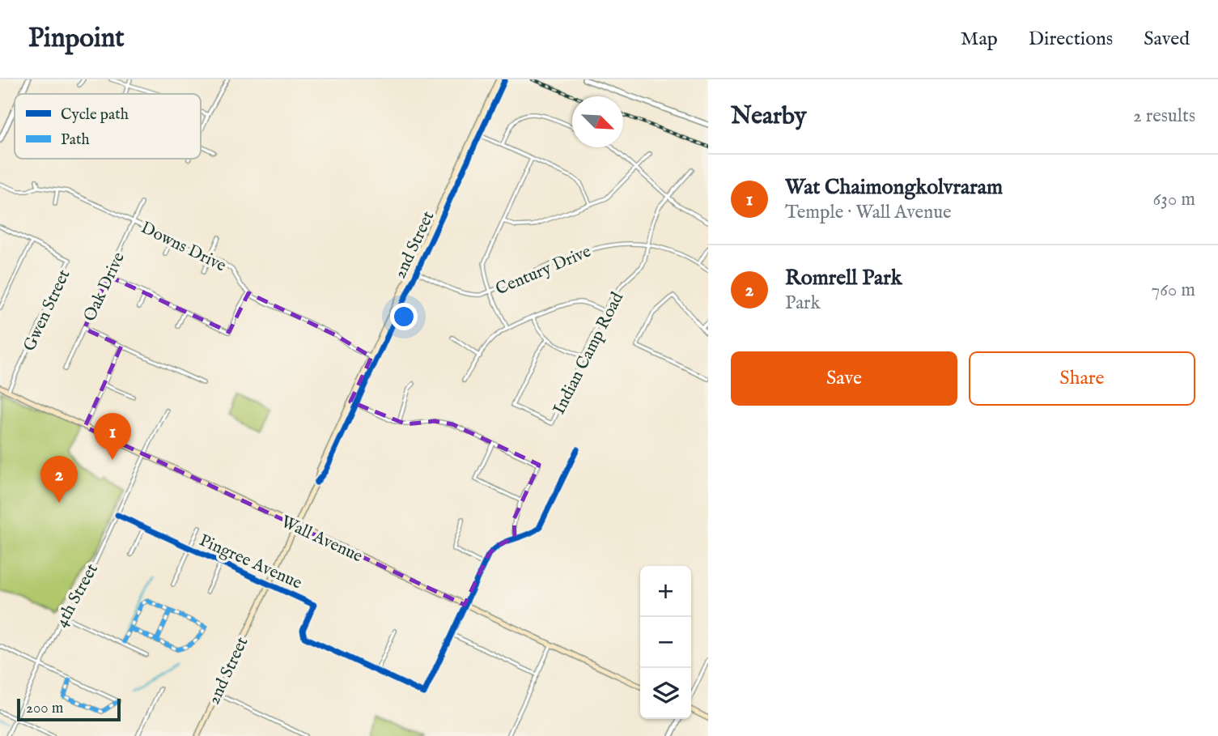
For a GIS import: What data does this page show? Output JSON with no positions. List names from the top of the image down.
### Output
{
  "streets": {
    "main road": ["2nd Street", "Wall Avenue"],
    "street": [
      "Downs Drive",
      "Century Drive",
      "Oak Drive",
      "Gwen Street",
      "Indian Camp Road",
      "Pingree Avenue",
      "4th Street"
    ]
  },
  "crossings": [
    ["2nd Street", "Downs Drive"],
    ["2nd Street", "Century Drive"],
    ["2nd Street", "Wall Avenue"],
    ["2nd Street", "Pingree Avenue"],
    ["Downs Drive", "Oak Drive"],
    ["Century Drive", "Indian Camp Road"],
    ["Gwen Street", "Wall Avenue"],
    ["Wall Avenue", "4th Street"],
    ["Pingree Avenue", "4th Street"]
  ],
  "legend": ["Cycle path", "Path"],
  "scale_bar": "200 m",
  "north": "bottom right",
  "page": {
    "header": "Pinpoint",
    "nav": ["Map", "Directions", "Saved"],
    "heading": ["Nearby", "2 results"],
    "list": [
      {
        "mark": "1",
        "name": "Wat Chaimongkolvraram",
        "note": "Temple · Wall Avenue",
        "value": "630 m"
      },
      {
        "mark": "2",
        "name": "Romrell Park",
        "note": "Park",
        "value": "760 m"
      }
    ],
    "buttons": ["Save", "Share"],
    "pins": ["1", "2"],
    "map_buttons": ["+", "−"],
    "scale": "200 m"
  }
}
